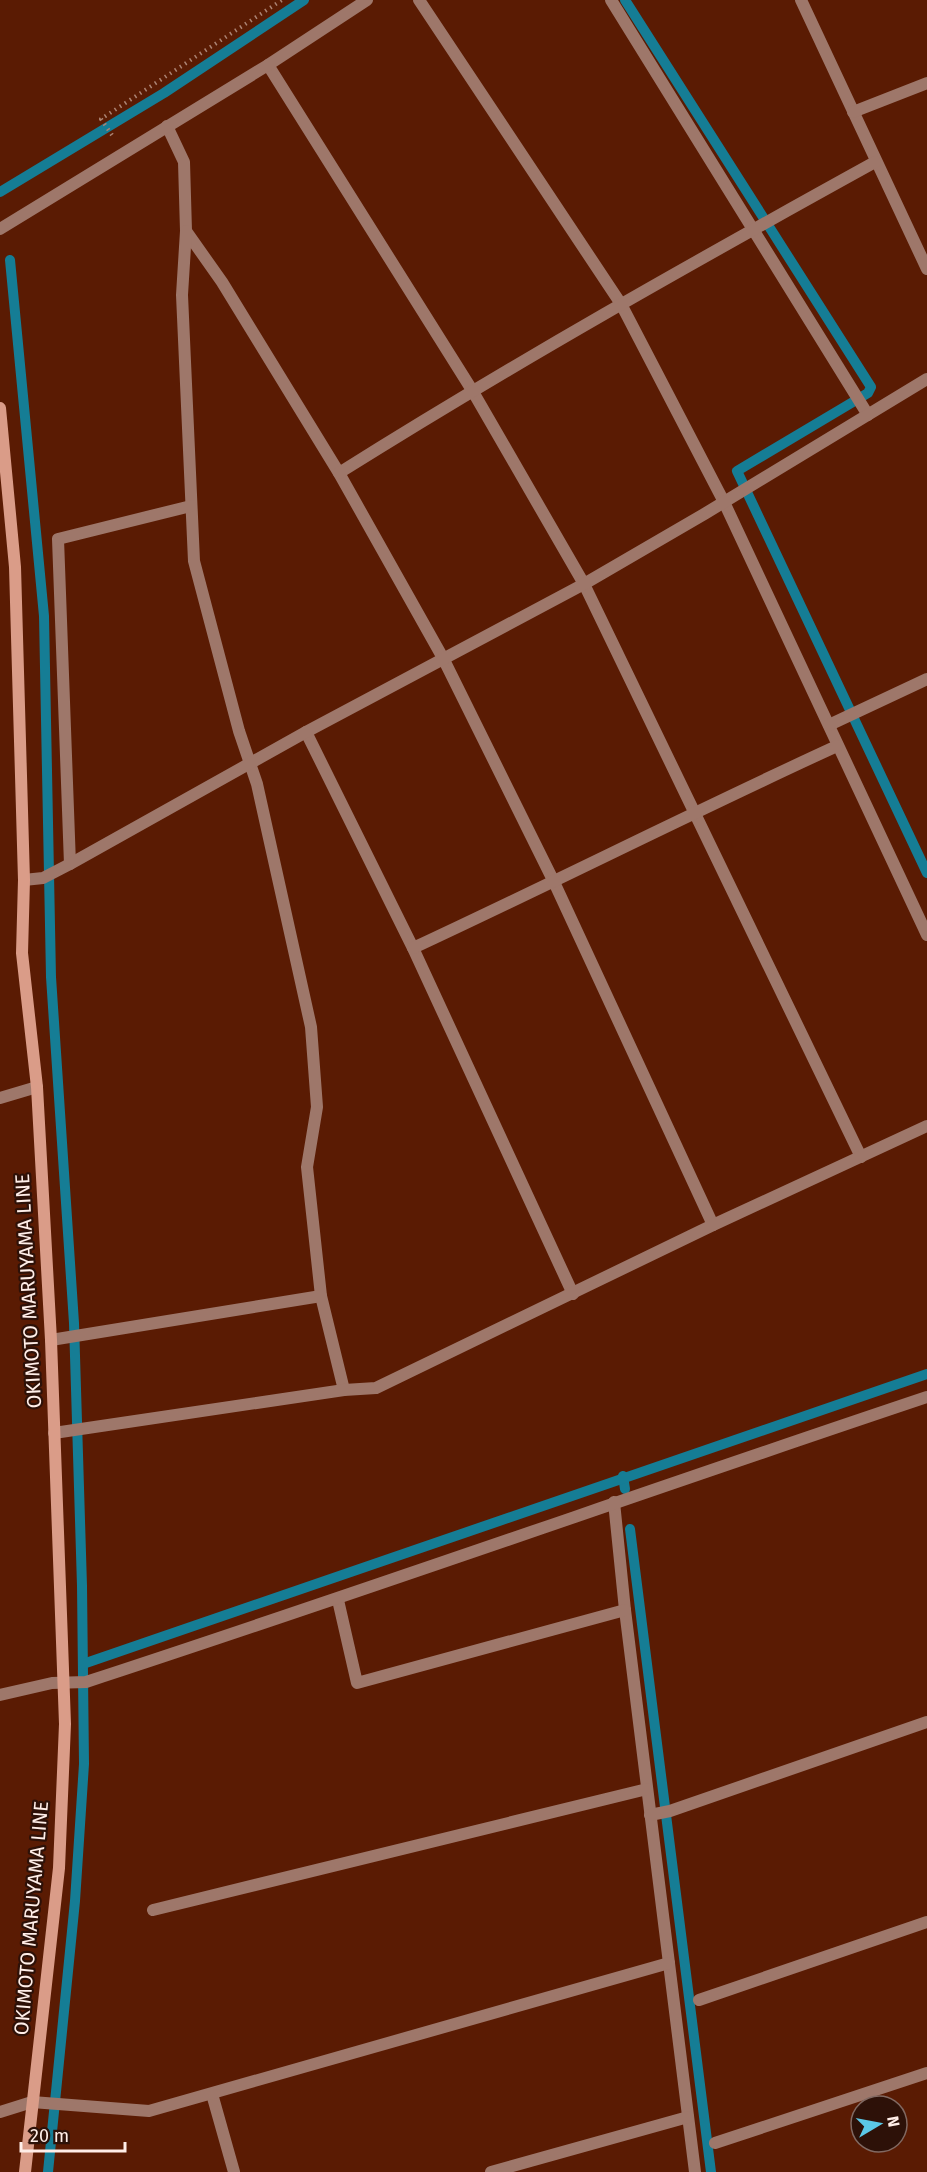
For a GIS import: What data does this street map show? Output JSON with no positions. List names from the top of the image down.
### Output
{
  "streets": {
    "main road": ["OKIMOTO MARUYAMA LINE"]
  },
  "scale_bar": "20 m",
  "north": "right"
}
